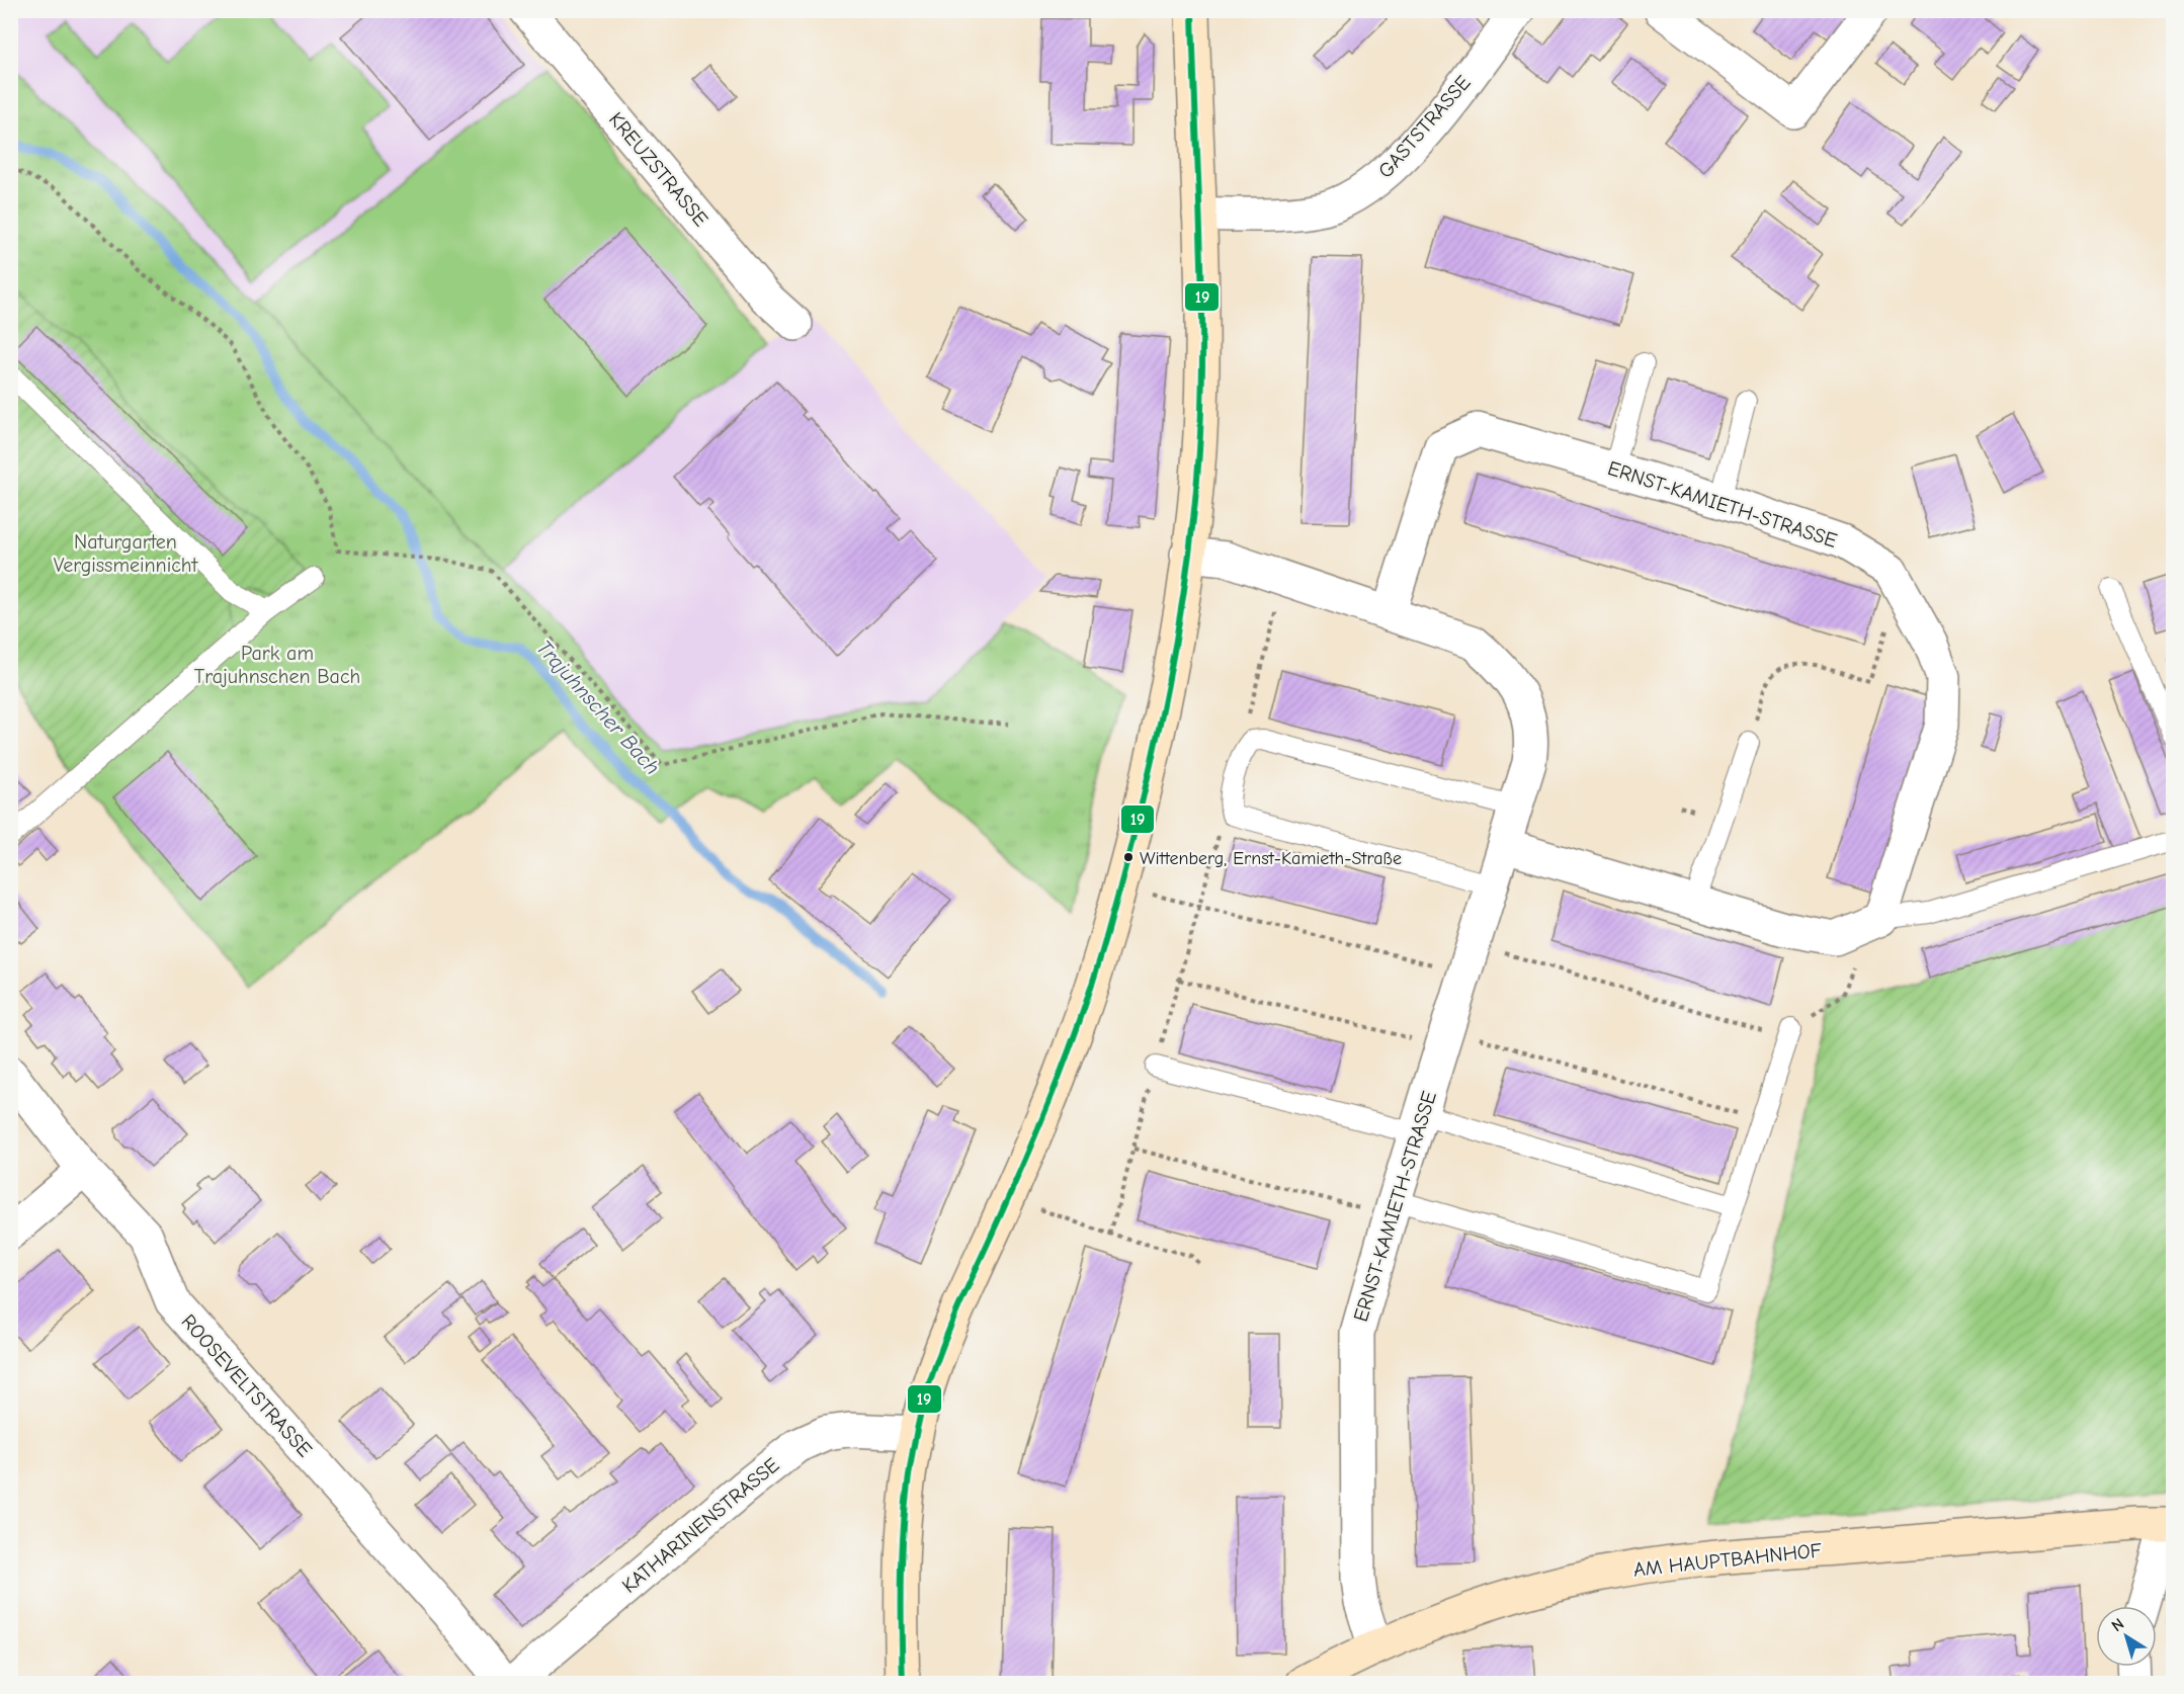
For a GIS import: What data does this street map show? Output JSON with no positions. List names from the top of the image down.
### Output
{
  "streets": {
    "street": [
      "GASTSTRASSE",
      "KREUZSTRASSE",
      "ERNST-KAMIETH-STRASSE",
      "ROOSEVELTSTRASSE",
      "KATHARINENSTRASSE",
      "AM HAUPTBAHNHOF"
    ]
  },
  "crossings": [
    ["ERNST-KAMIETH-STRASSE", "AM HAUPTBAHNHOF"]
  ],
  "water": ["Trajuhnscher Bach"],
  "parks": ["Naturgarten Vergissmeinnicht", "Park am Trajuhnschen Bach"],
  "places": ["Wittenberg, Ernst-Kamieth-Straße"],
  "lines": ["transit line 19"],
  "north": "top left"
}
